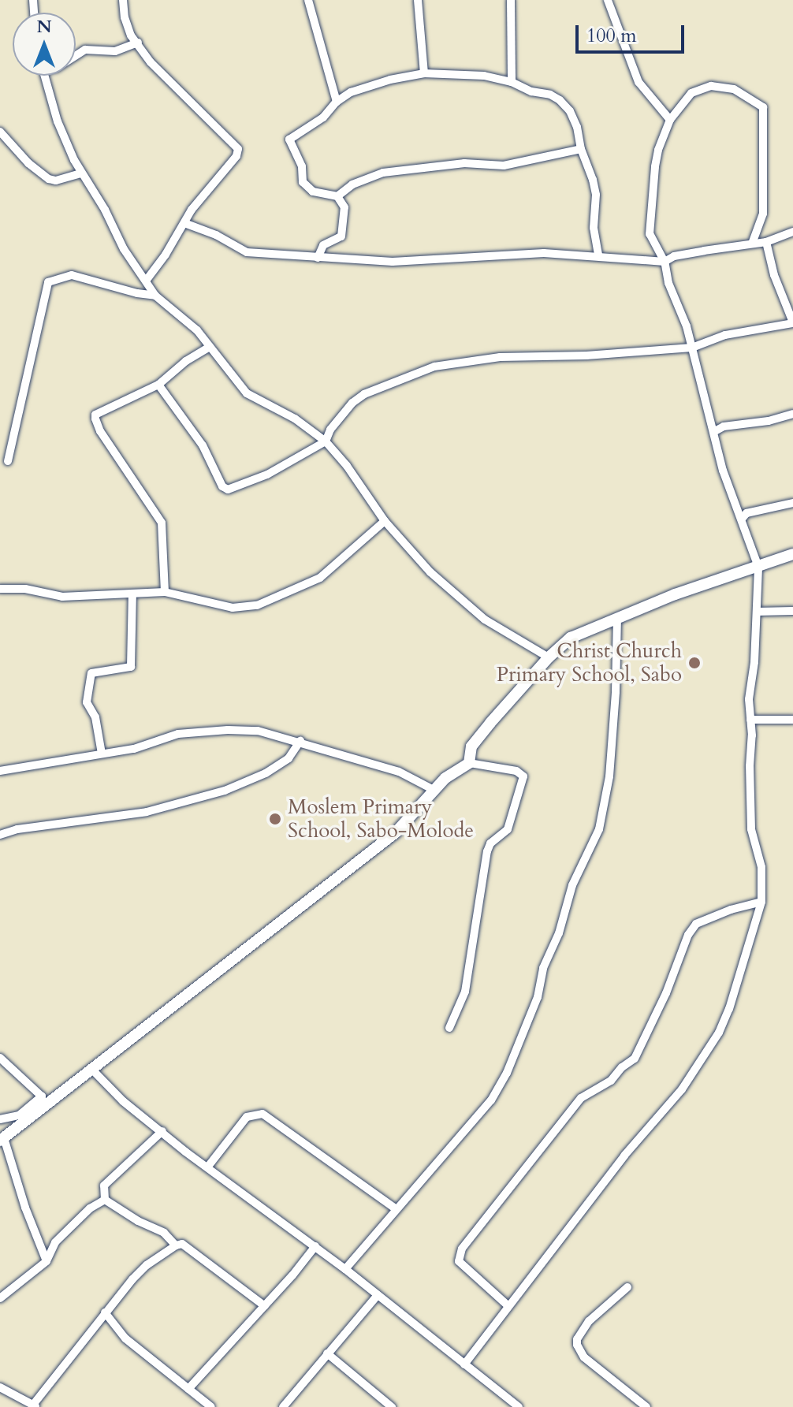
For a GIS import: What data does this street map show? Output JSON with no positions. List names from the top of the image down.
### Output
{
  "places": ["Christ Church Primary School, Sabo", "Moslem Primary School, Sabo-Molode"],
  "scale_bar": "100 m",
  "north": "top"
}
